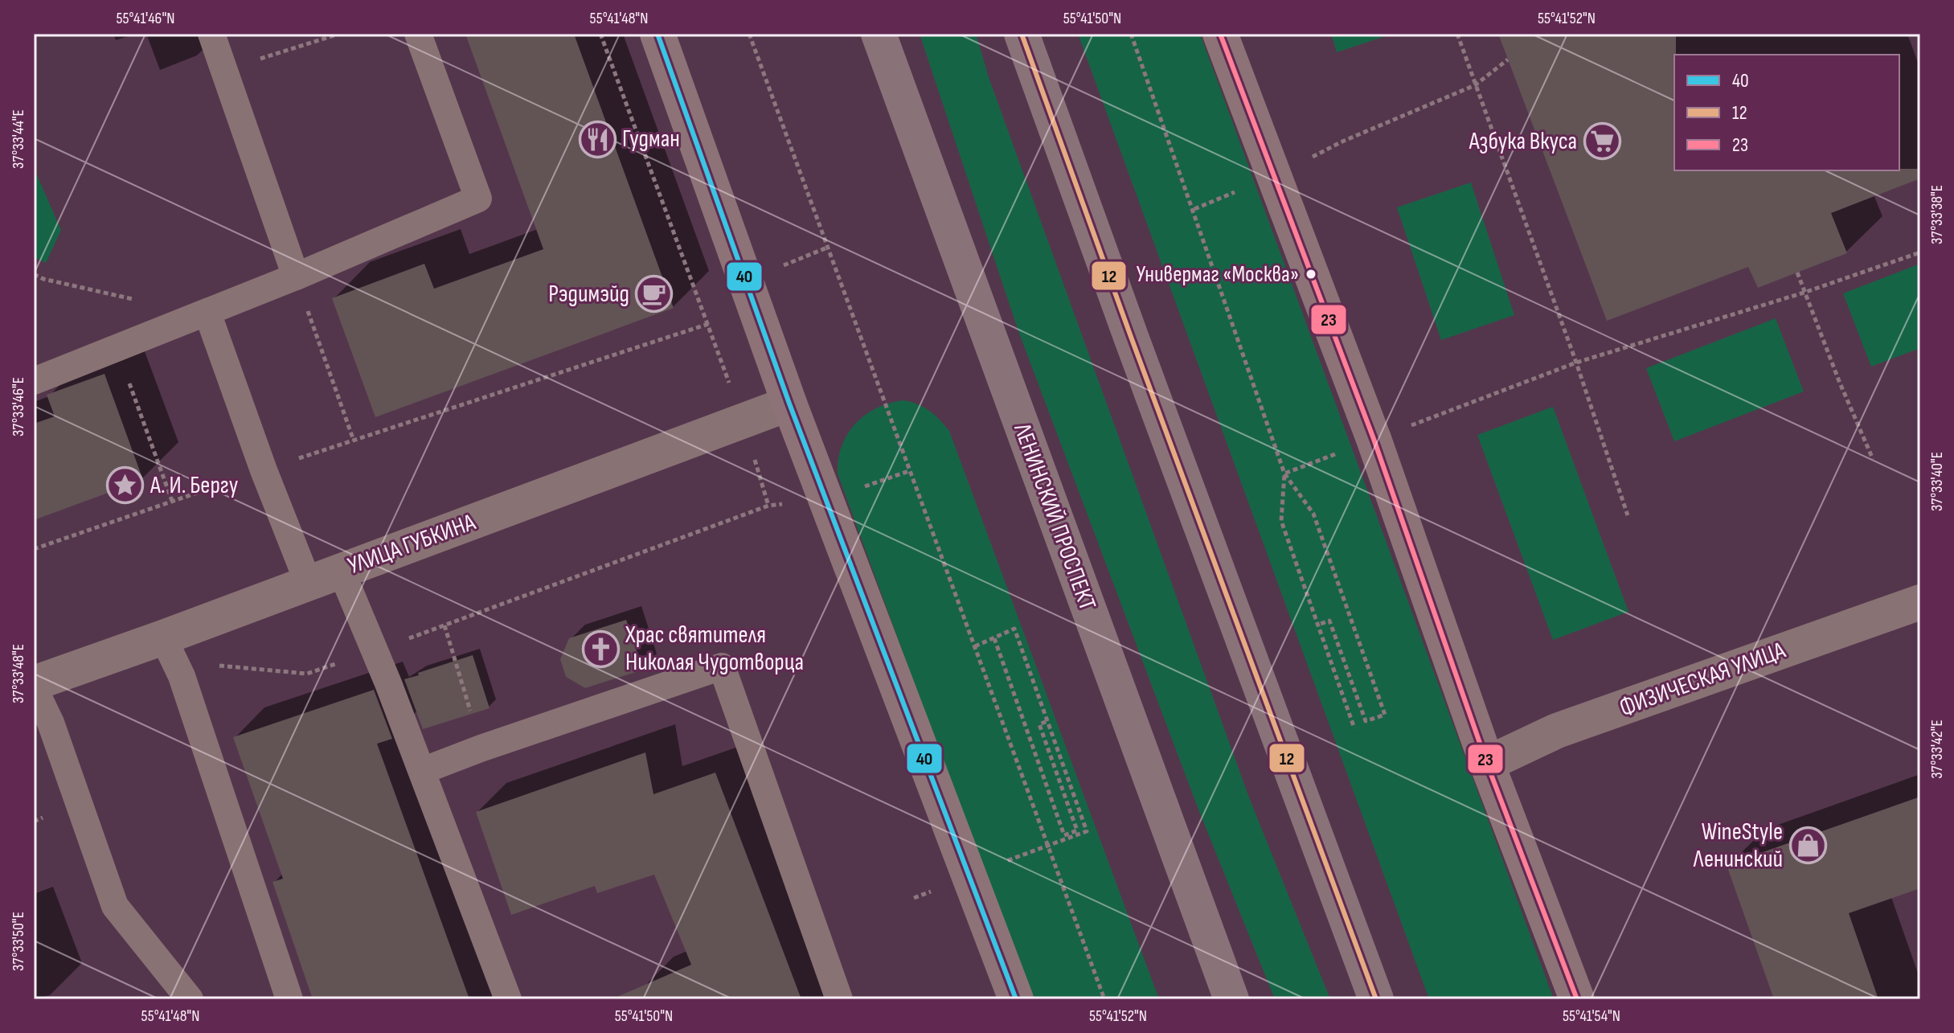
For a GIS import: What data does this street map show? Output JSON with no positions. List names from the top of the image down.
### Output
{
  "streets": {
    "main road": ["ЛЕНИНСКИЙ ПРОСПЕКТ"],
    "street": ["УЛИЦА ГУБКИНА", "ФИЗИЧЕСКАЯ УЛИЦА"]
  },
  "places": {
    "restaurant": ["Гудман"],
    "supermarket": ["Азбука Вкуса"],
    "other": ["Универмаг «Москва»"],
    "cafe": ["Рэдимэйд"],
    "place": ["А. И. Бергу"],
    "church": ["Храс святителя Николая Чудотворца"],
    "shop": ["WineStyle Ленинский"]
  },
  "lines": ["transit line 40", "transit line 12", "transit line 23"],
  "legend": ["40", "12", "23"],
  "coordinates": [
    "55°41'46\"N",
    "55°41'48\"N",
    "55°41'50\"N",
    "55°41'52\"N",
    "37°33'44\"E",
    "37°33'38\"E",
    "37°33'46\"E",
    "37°33'40\"E",
    "37°33'48\"E",
    "37°33'42\"E",
    "37°33'50\"E",
    "55°41'54\"N"
  ]
}
